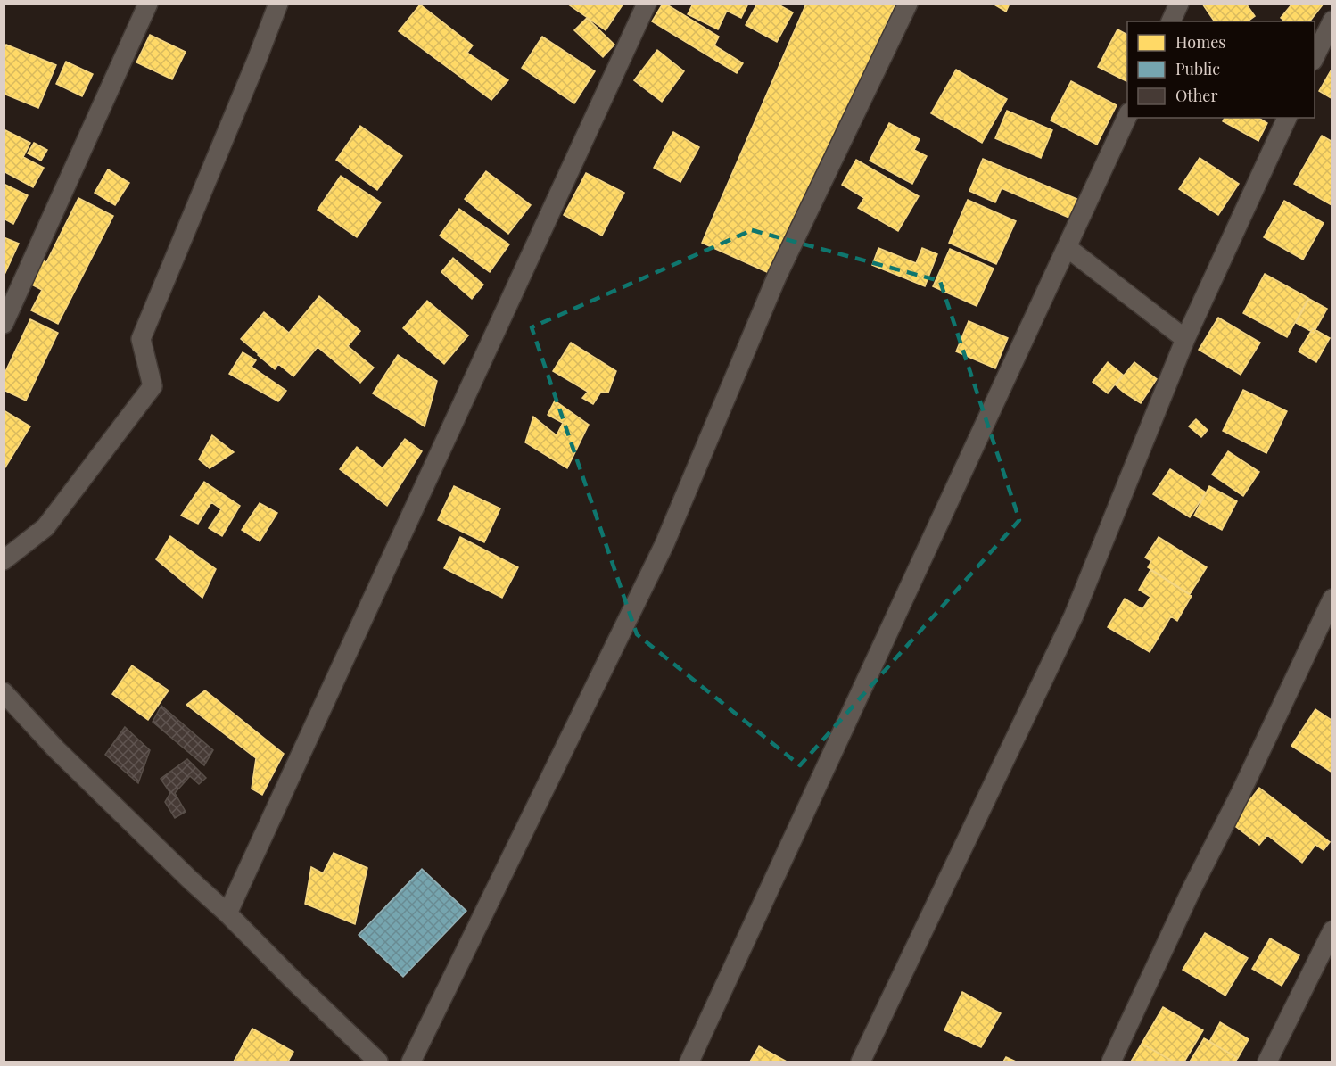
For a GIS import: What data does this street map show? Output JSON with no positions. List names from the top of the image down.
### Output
{
  "legend": ["Homes", "Public", "Other"]
}
